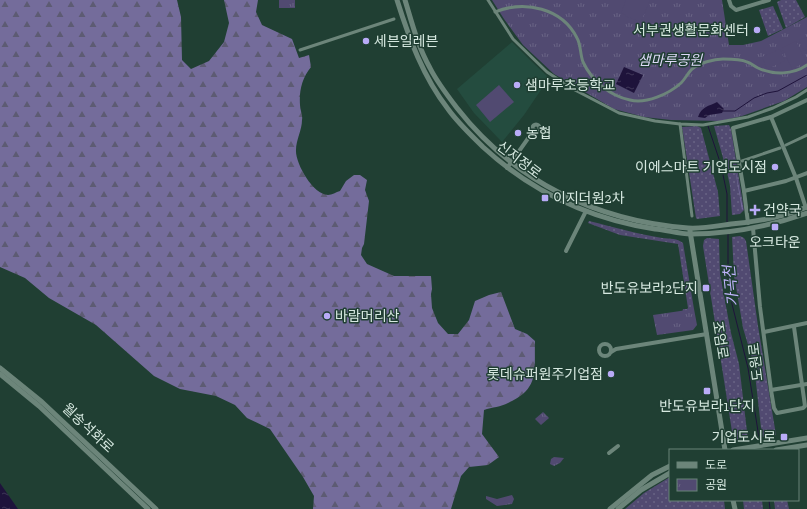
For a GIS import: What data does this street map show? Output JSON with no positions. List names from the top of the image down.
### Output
{
  "streets": {
    "street": [
      "신지정로",
      "조엄로",
      "도원로",
      "월송석화로"
    ]
  },
  "crossings": [
    ["신지정로", "조엄로"],
    ["신지정로", "도원로"]
  ],
  "water": ["가곡천"],
  "parks": ["샘마루공원"],
  "places": {
    "other": [
      "서부권생활문화센터",
      "세븐일레븐",
      "샘마루초등학교",
      "농협",
      "이에스마트 기업도시점",
      "바람머리산",
      "롯데슈퍼원주기업점"
    ],
    "transit": [
      "이지더원2차",
      "오크타운",
      "반도유보라2단지",
      "반도유보라1단지",
      "기업도시로"
    ],
    "health": ["건약국"]
  },
  "legend": ["도로", "공원"]
}
